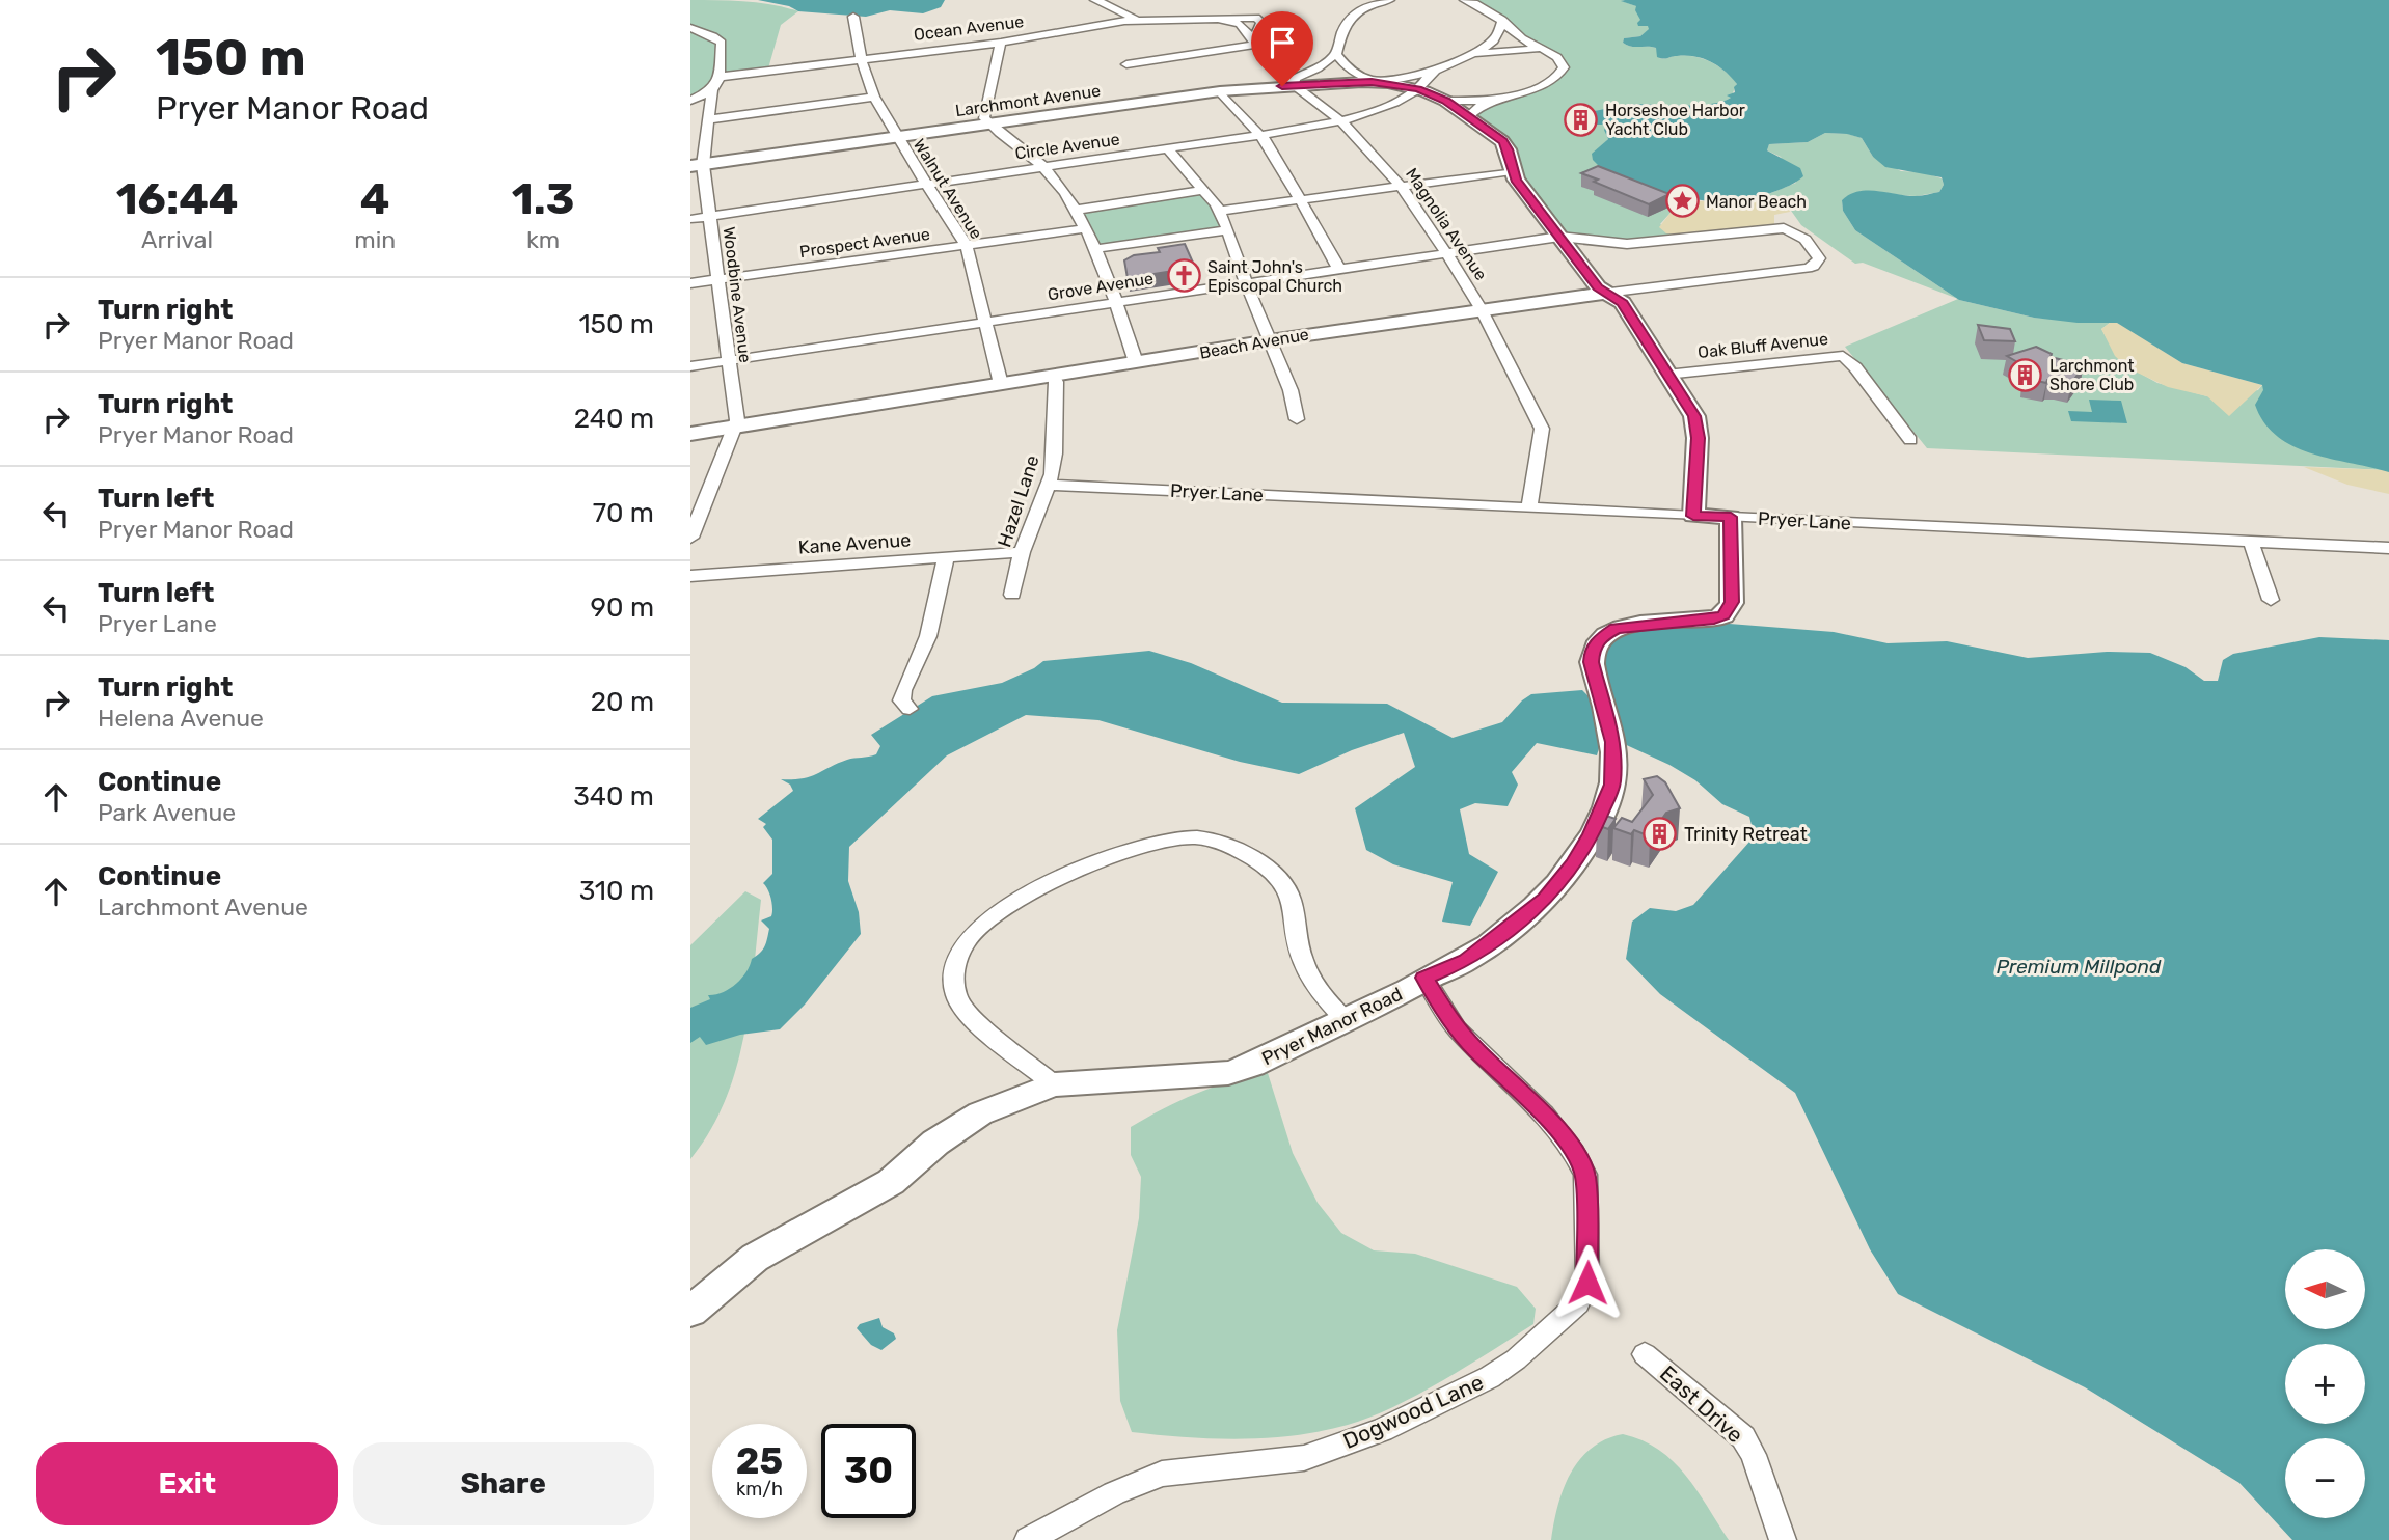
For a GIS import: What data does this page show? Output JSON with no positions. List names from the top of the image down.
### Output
{
  "streets": {
    "street": [
      "Ocean Avenue",
      "Larchmont Avenue",
      "Circle Avenue",
      "Walnut Avenue",
      "Magnolia Avenue",
      "Prospect Avenue",
      "Grove Avenue",
      "Woodbine Avenue",
      "Beach Avenue",
      "Oak Bluff Avenue",
      "Pryer Lane",
      "Hazel Lane",
      "Kane Avenue",
      "Pryer Manor Road",
      "East Drive",
      "Dogwood Lane"
    ]
  },
  "crossings": [
    ["Ocean Avenue", "Walnut Avenue"],
    ["Ocean Avenue", "Magnolia Avenue"],
    ["Ocean Avenue", "Woodbine Avenue"],
    ["Larchmont Avenue", "Circle Avenue"],
    ["Larchmont Avenue", "Walnut Avenue"],
    ["Larchmont Avenue", "Magnolia Avenue"],
    ["Larchmont Avenue", "Grove Avenue"],
    ["Larchmont Avenue", "Woodbine Avenue"],
    ["Larchmont Avenue", "Beach Avenue"],
    ["Larchmont Avenue", "Oak Bluff Avenue"],
    ["Larchmont Avenue", "Pryer Lane"],
    ["Circle Avenue", "Walnut Avenue"],
    ["Circle Avenue", "Magnolia Avenue"],
    ["Circle Avenue", "Woodbine Avenue"],
    ["Walnut Avenue", "Prospect Avenue"],
    ["Walnut Avenue", "Grove Avenue"],
    ["Walnut Avenue", "Beach Avenue"],
    ["Magnolia Avenue", "Grove Avenue"],
    ["Magnolia Avenue", "Beach Avenue"],
    ["Magnolia Avenue", "Pryer Lane"],
    ["Prospect Avenue", "Woodbine Avenue"],
    ["Grove Avenue", "Woodbine Avenue"],
    ["Grove Avenue", "Beach Avenue"],
    ["Woodbine Avenue", "Beach Avenue"],
    ["Beach Avenue", "Hazel Lane"],
    ["Pryer Lane", "Hazel Lane"],
    ["Pryer Lane", "Pryer Manor Road"],
    ["Hazel Lane", "Kane Avenue"],
    ["Pryer Manor Road", "Dogwood Lane"]
  ],
  "water": ["Premium Millpond"],
  "places": {
    "building": ["Horseshoe Harbor Yacht Club", "Larchmont Shore Club", "Trinity Retreat"],
    "place": ["Manor Beach"],
    "church": ["Saint John's Episcopal Church"]
  },
  "north": "left",
  "page": {
    "turn": ["150 m", "Pryer Manor Road"],
    "eta": [
      "16:44",
      "Arrival",
      "4",
      "min",
      "1.3",
      "km"
    ],
    "list": [
      {
        "name": "Turn right",
        "note": "Pryer Manor Road",
        "value": "150 m"
      },
      {
        "name": "Turn right",
        "note": "Pryer Manor Road",
        "value": "240 m"
      },
      {
        "name": "Turn left",
        "note": "Pryer Manor Road",
        "value": "70 m"
      },
      {
        "name": "Turn left",
        "note": "Pryer Lane",
        "value": "90 m"
      },
      {
        "name": "Turn right",
        "note": "Helena Avenue",
        "value": "20 m"
      },
      {
        "name": "Continue",
        "note": "Park Avenue",
        "value": "340 m"
      },
      {
        "name": "Continue",
        "note": "Larchmont Avenue",
        "value": "310 m"
      }
    ],
    "map_buttons": ["+", "−"],
    "speed": "25 km/h",
    "limit": "30",
    "buttons": ["Exit", "Share"]
  }
}
